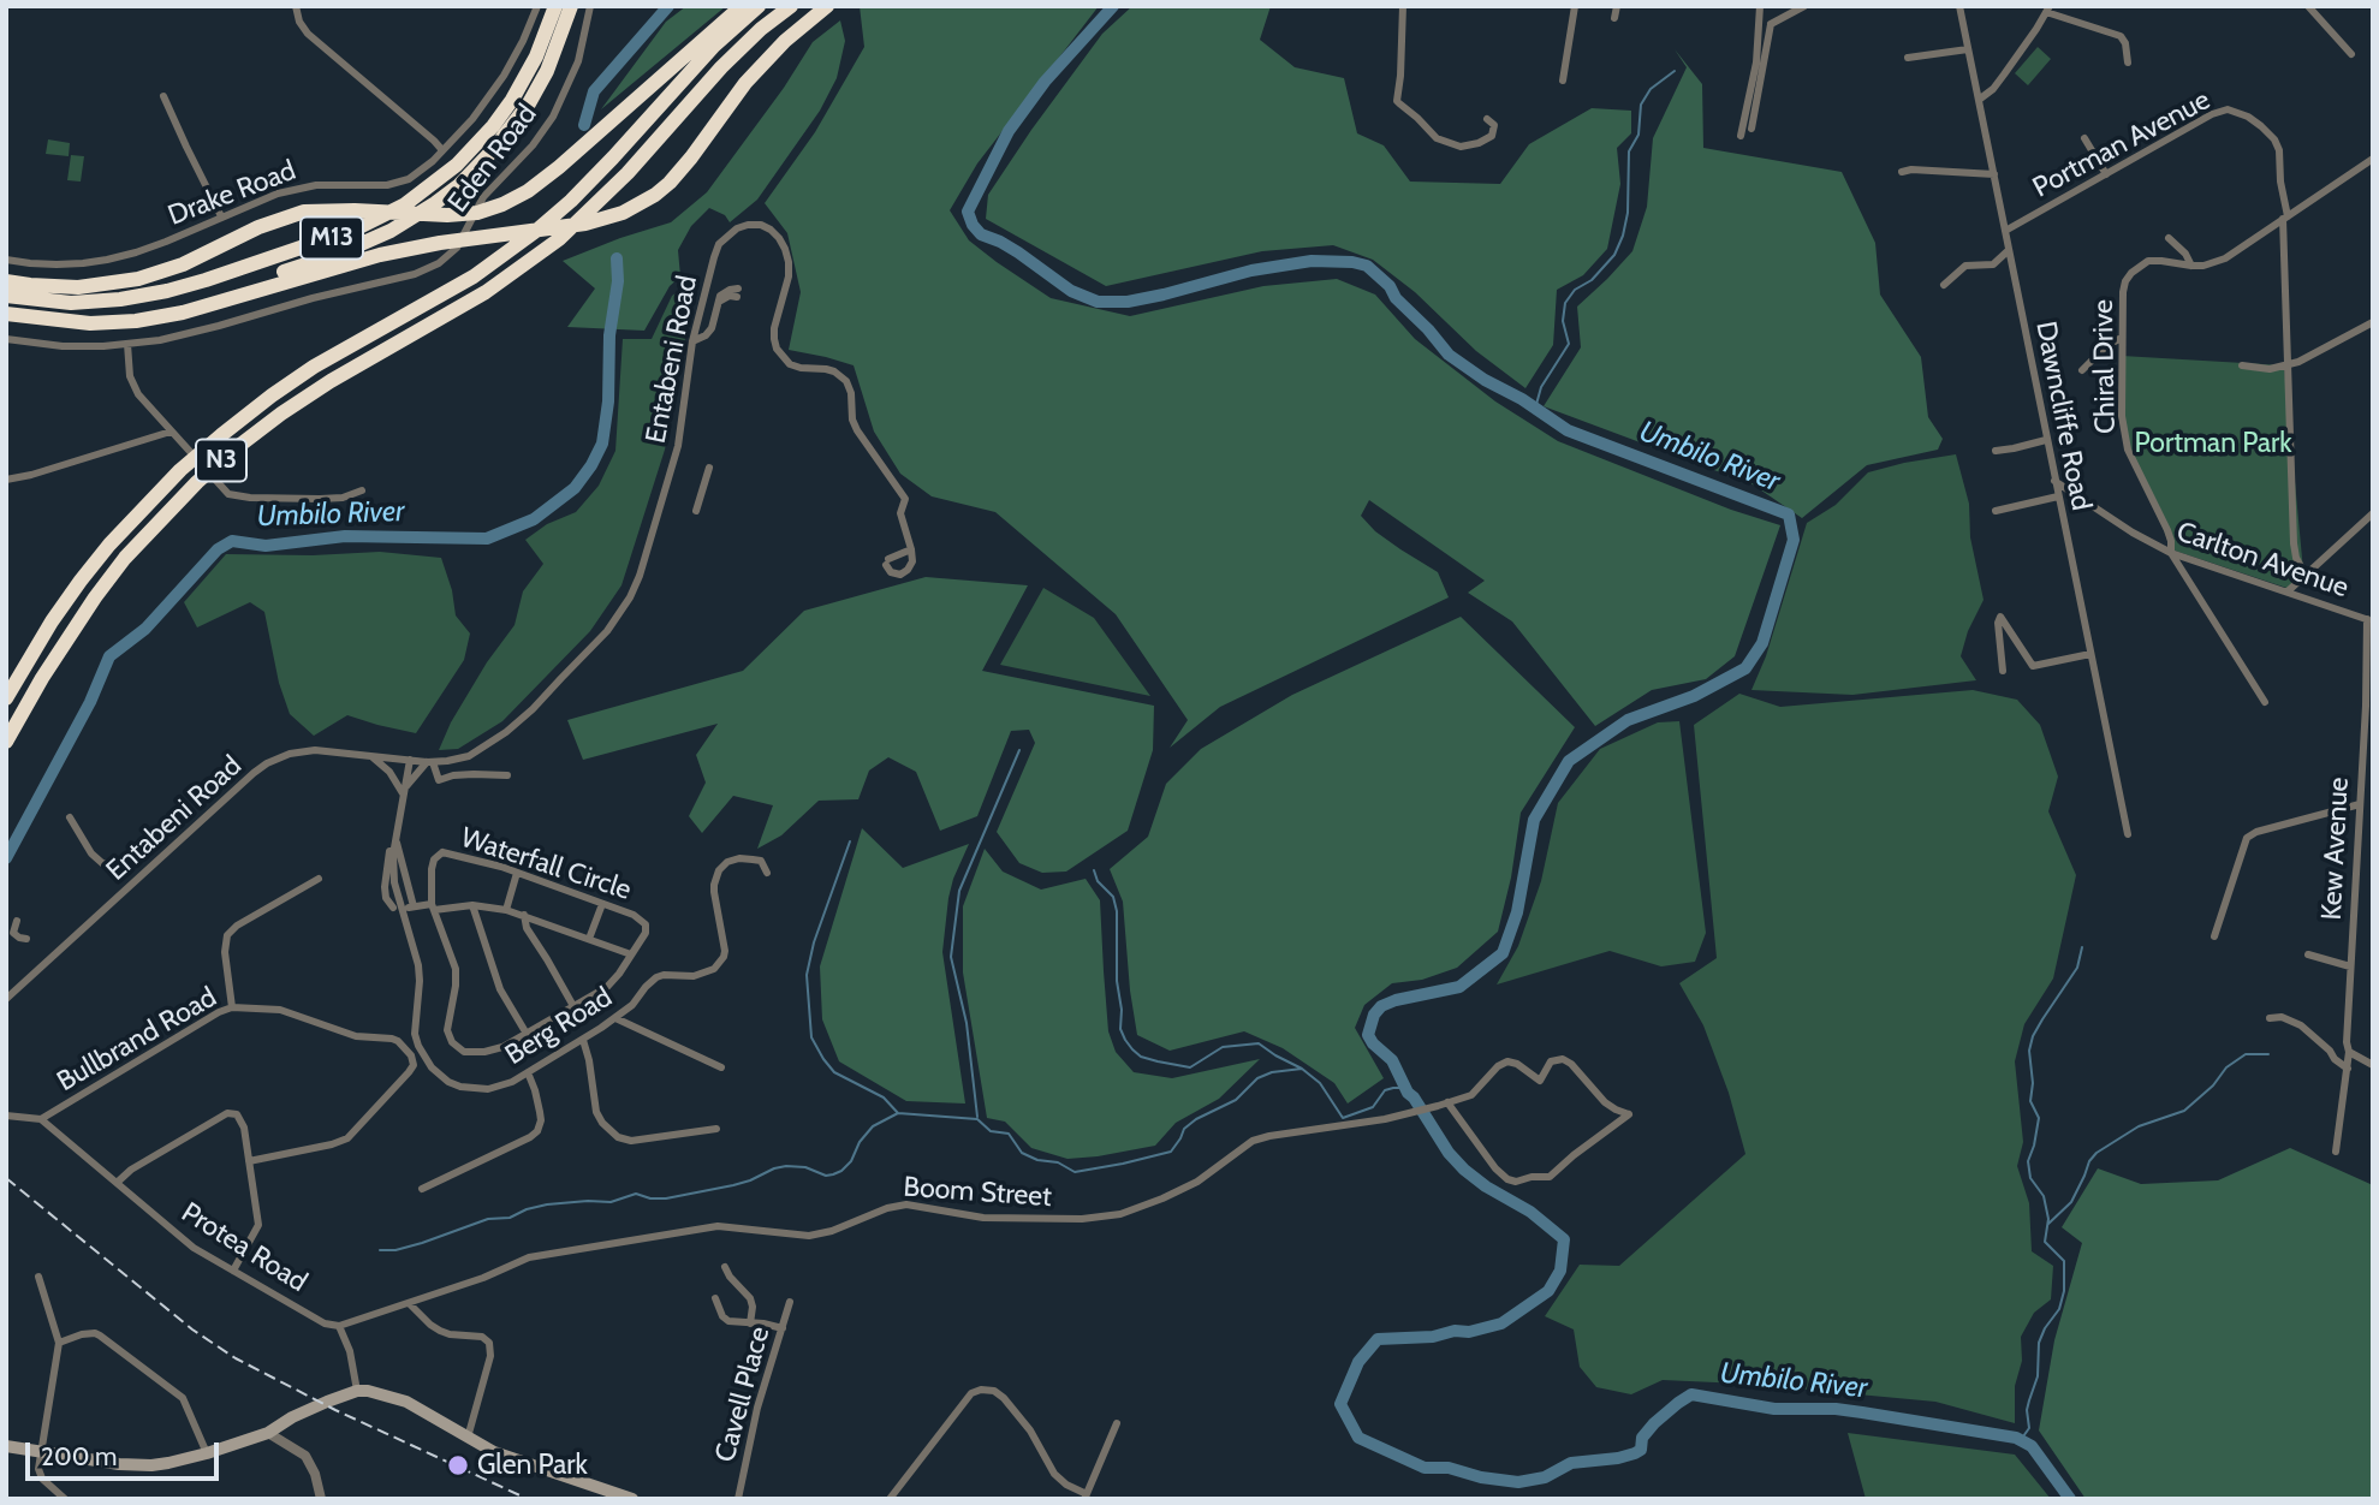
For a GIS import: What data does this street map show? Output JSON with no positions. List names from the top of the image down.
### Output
{
  "streets": {
    "highway": ["M13", "N3"],
    "street": [
      "Portman Avenue",
      "Eden Road",
      "Drake Road",
      "Entabeni Road",
      "Chiral Drive",
      "Dawncliffe Road",
      "Carlton Avenue",
      "Kew Avenue",
      "Waterfall Circle",
      "Berg Road",
      "Bullbrand Road",
      "Boom Street",
      "Protea Road",
      "Cavell Place"
    ]
  },
  "crossings": [
    ["Portman Avenue", "Chiral Drive"],
    ["Portman Avenue", "Dawncliffe Road"],
    ["Chiral Drive", "Carlton Avenue"],
    ["Dawncliffe Road", "Carlton Avenue"],
    ["Carlton Avenue", "Kew Avenue"],
    ["Bullbrand Road", "Protea Road"],
    ["Boom Street", "Protea Road"]
  ],
  "water": ["Umbilo River"],
  "parks": ["Portman Park"],
  "places": ["Glen Park"],
  "scale_bar": "200 m"
}
